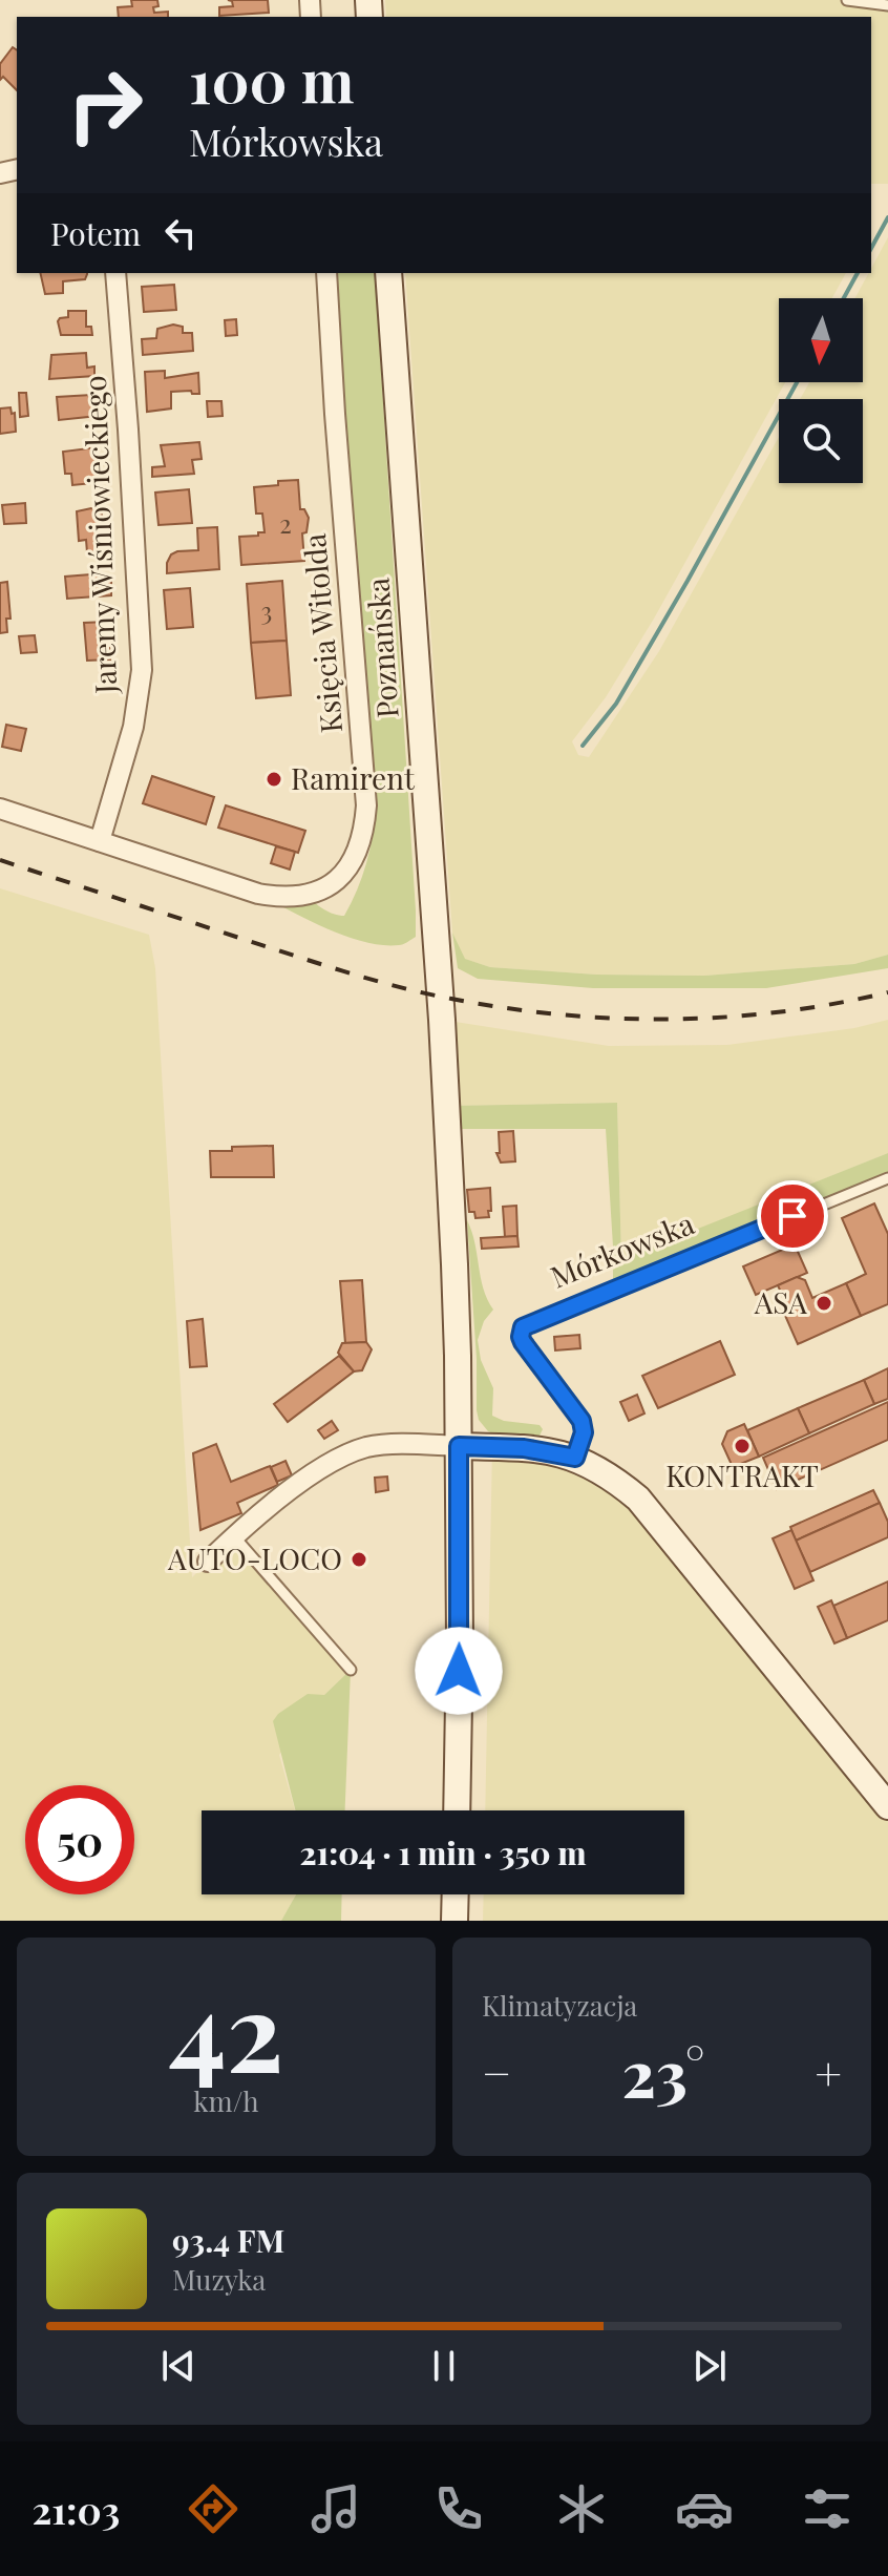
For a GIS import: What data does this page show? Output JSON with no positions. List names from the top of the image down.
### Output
{
  "streets": {
    "main road": ["Poznańska"],
    "street": ["Jaremy Wiśniowieckiego", "Księcia Witolda"],
    "lane": ["Mórkowska"]
  },
  "crossings": [
    ["Jaremy Wiśniowieckiego", "Księcia Witolda"]
  ],
  "places": [
    "Ramirent",
    "ASA",
    "KONTRAKT",
    "AUTO-LOCO"
  ],
  "house_numbers": ["2", "3"],
  "north": "bottom",
  "page": {
    "turn": ["100 m", "Mórkowska"],
    "then": "Potem",
    "limit": "50",
    "trip": "21:04 · 1 min · 350 m",
    "tile": [
      ["42", "km/h"],
      "Klimatyzacja"
    ],
    "heat": ["−", "23°", "+"],
    "song": ["93.4 FM", "Muzyka"],
    "tabs": "21:03"
  }
}
